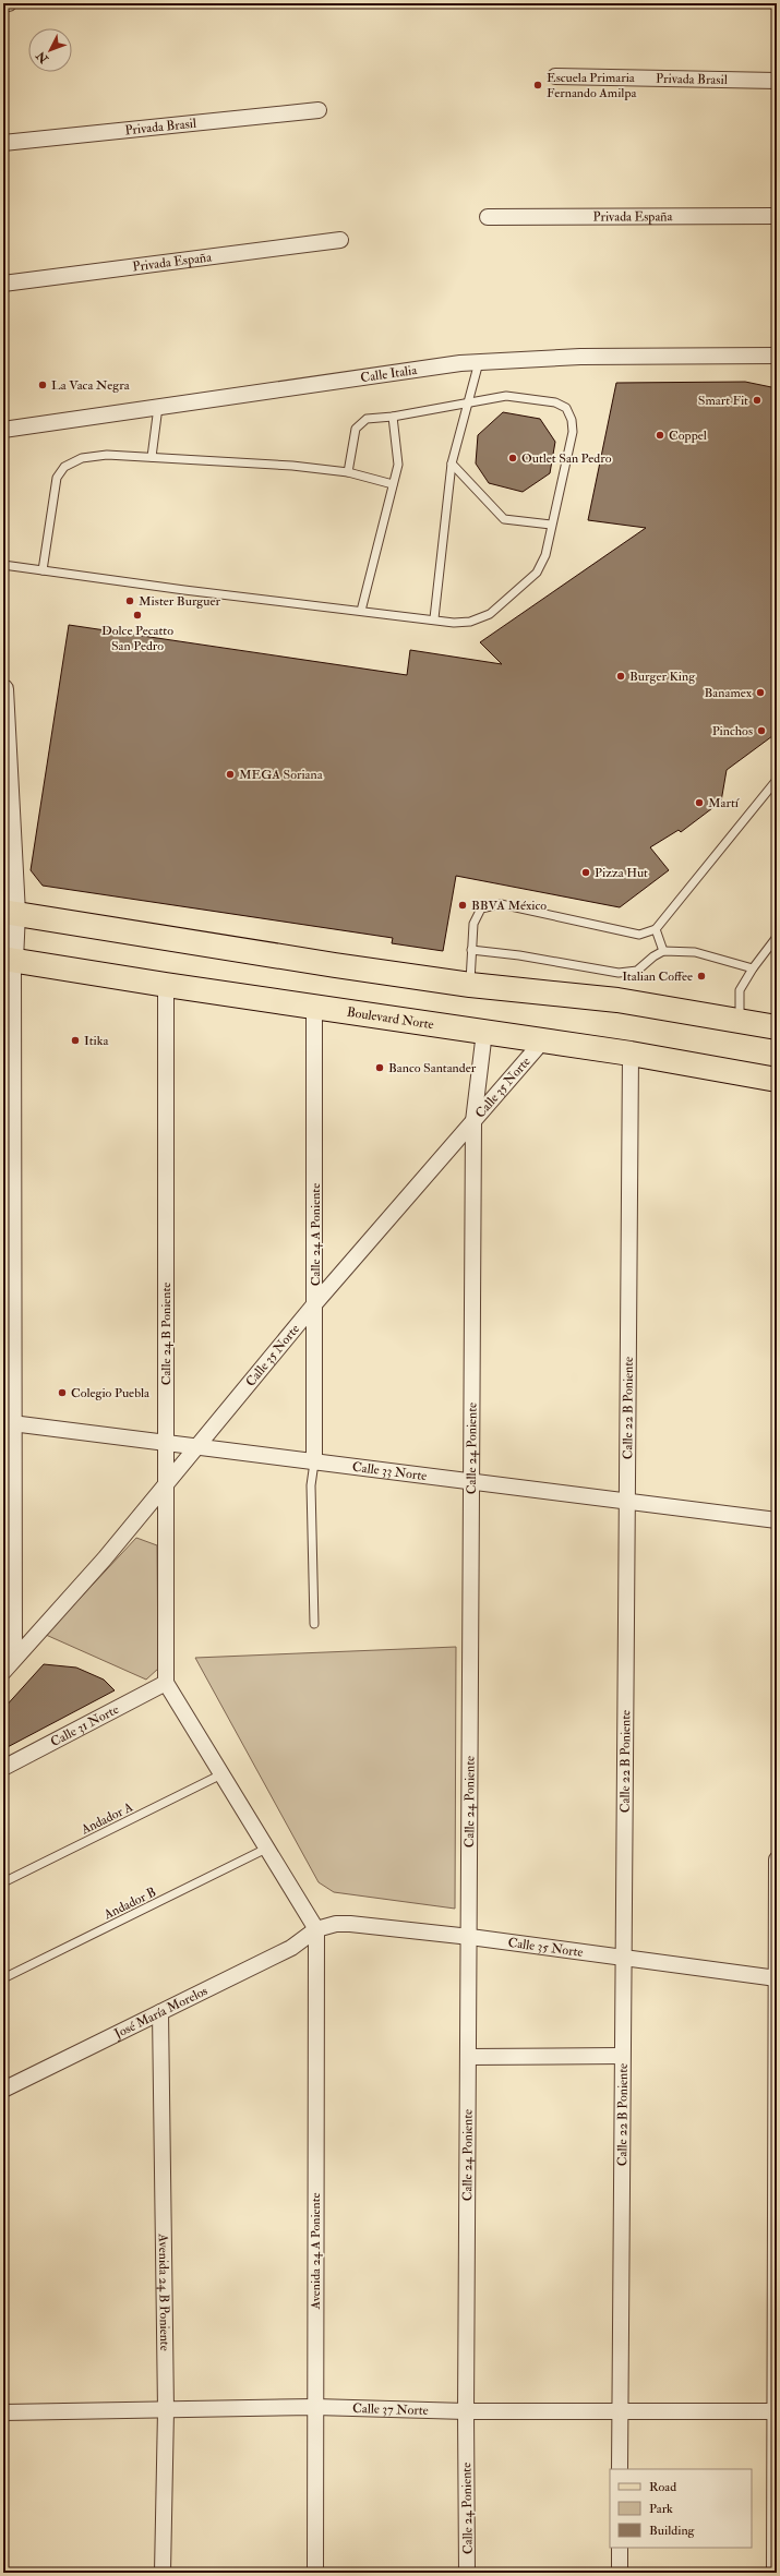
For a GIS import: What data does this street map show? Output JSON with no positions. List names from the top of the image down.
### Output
{
  "streets": {
    "main road": ["Boulevard Norte"],
    "street": [
      "Privada Brasil",
      "Privada España",
      "Calle Italia",
      "Calle 35 Norte",
      "Calle 24 A Poniente",
      "Calle 24 B Poniente",
      "Calle 22 B Poniente",
      "Calle 24 Poniente",
      "Calle 33 Norte",
      "Calle 31 Norte",
      "José María Morelos",
      "Avenida 24 A Poniente",
      "Avenida 24 B Poniente",
      "Calle 37 Norte"
    ],
    "lane": ["Andador A", "Andador B"]
  },
  "crossings": [
    ["Boulevard Norte", "Calle 35 Norte"],
    ["Boulevard Norte", "Calle 24 A Poniente"],
    ["Boulevard Norte", "Calle 24 B Poniente"],
    ["Boulevard Norte", "Calle 22 B Poniente"],
    ["Boulevard Norte", "Calle 24 Poniente"],
    ["Calle 35 Norte", "Calle 24 A Poniente"],
    ["Calle 35 Norte", "Calle 24 B Poniente"],
    ["Calle 35 Norte", "Calle 22 B Poniente"],
    ["Calle 35 Norte", "Calle 24 Poniente"],
    ["Calle 35 Norte", "Calle 33 Norte"],
    ["Calle 35 Norte", "José María Morelos"],
    ["Calle 35 Norte", "Avenida 24 A Poniente"],
    ["Calle 24 A Poniente", "Calle 33 Norte"],
    ["Calle 24 B Poniente", "Calle 33 Norte"],
    ["Calle 24 B Poniente", "Calle 31 Norte"],
    ["Calle 22 B Poniente", "Calle 33 Norte"],
    ["Calle 22 B Poniente", "Calle 37 Norte"],
    ["Calle 24 Poniente", "Calle 33 Norte"],
    ["Calle 24 Poniente", "Calle 37 Norte"],
    ["José María Morelos", "Avenida 24 A Poniente"],
    ["José María Morelos", "Avenida 24 B Poniente"],
    ["Avenida 24 A Poniente", "Calle 37 Norte"],
    ["Avenida 24 B Poniente", "Calle 37 Norte"]
  ],
  "places": [
    "Escuela Primaria Fernando Amilpa",
    "La Vaca Negra",
    "Smart Fit",
    "Coppel",
    "Outlet San Pedro",
    "Mister Burguer",
    "Dolce Pecatto San Pedro",
    "Burger King",
    "Banamex",
    "Pinchos",
    "MEGA Soriana",
    "Martí",
    "Pizza Hut",
    "BBVA México",
    "Italian Coffee",
    "Itika",
    "Banco Santander",
    "Colegio Puebla"
  ],
  "legend": ["Road", "Park", "Building"],
  "north": "bottom left"
}
